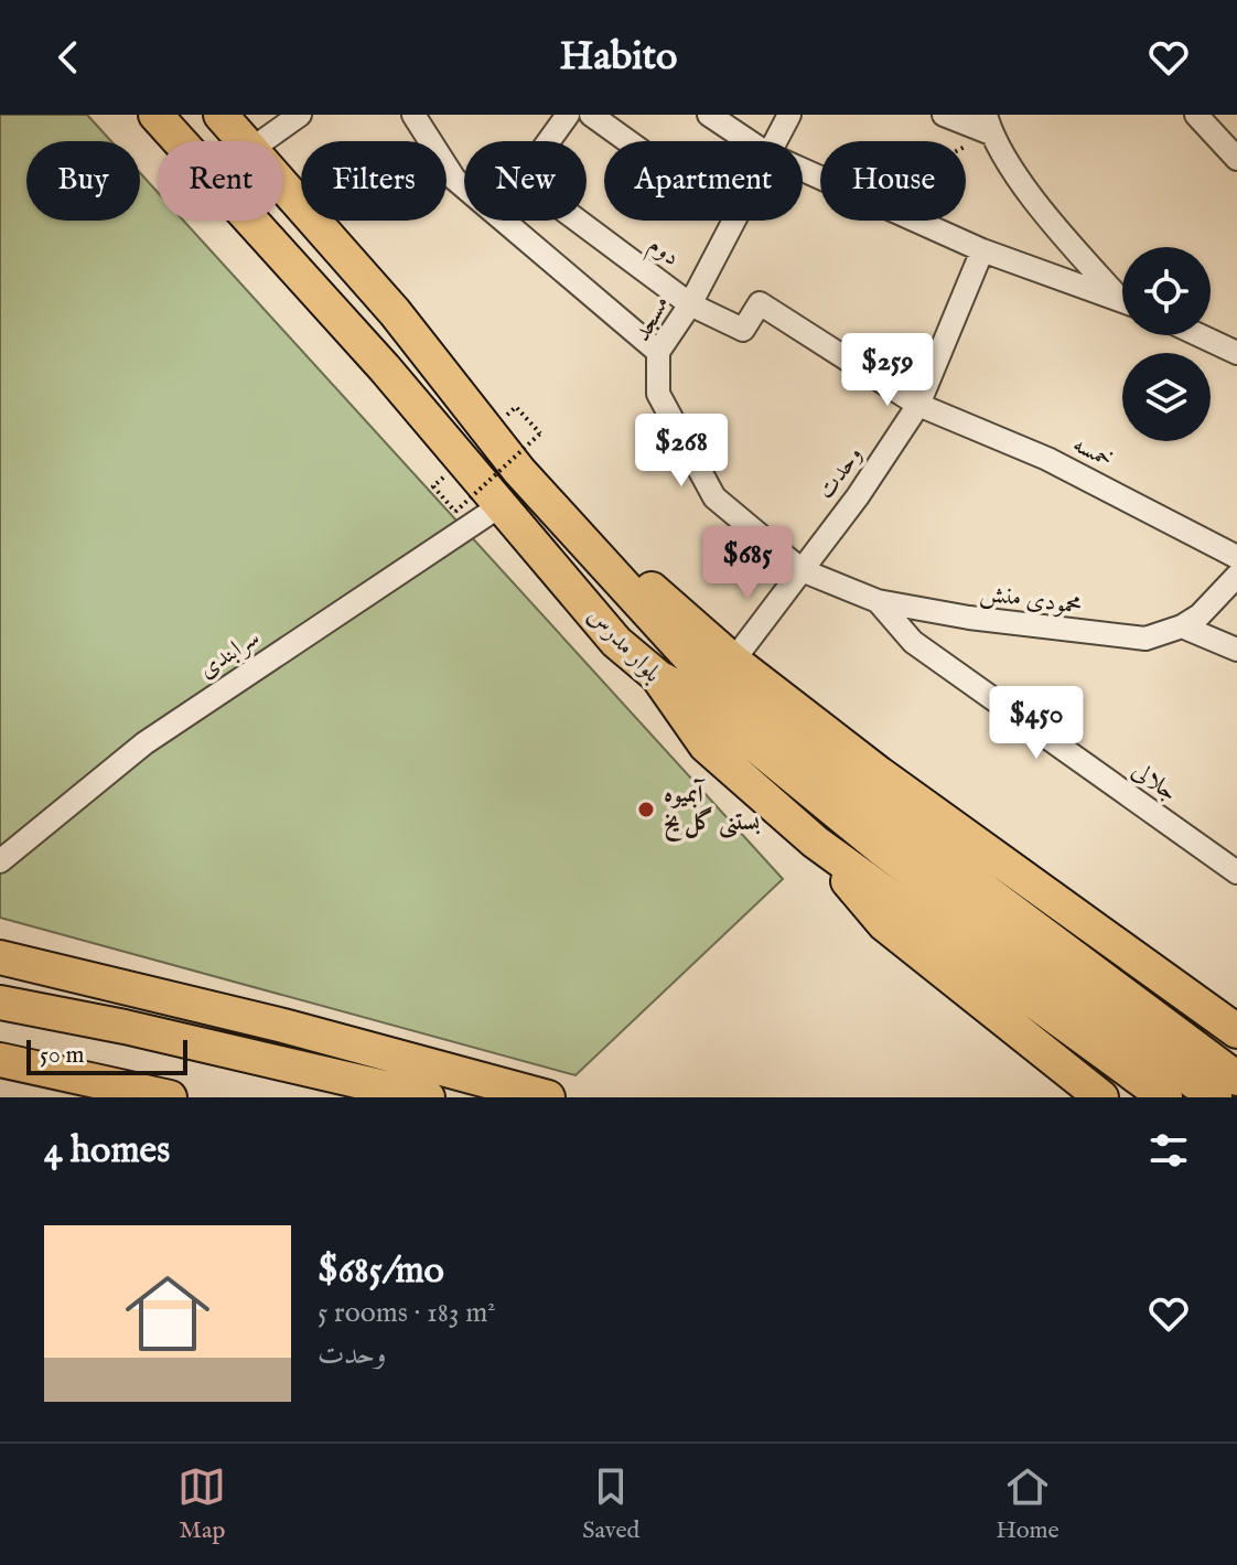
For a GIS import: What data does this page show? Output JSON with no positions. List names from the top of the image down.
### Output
{
  "streets": {
    "highway": ["بلوار مدرس"],
    "street": [
      "دوم",
      "مسجد",
      "خمسه",
      "وحدت",
      "محمودی منش",
      "سرابندی",
      "جلالی"
    ]
  },
  "crossings": [
    ["دوم", "مسجد"],
    ["دوم", "خمسه"],
    ["دوم", "وحدت"],
    ["مسجد", "وحدت"],
    ["مسجد", "محمودی منش"],
    ["خمسه", "وحدت"],
    ["وحدت", "محمودی منش"],
    ["محمودی منش", "جلالی"],
    ["بلوار مدرس", "سرابندی"]
  ],
  "places": ["آبمیوه بستنی گل یخ"],
  "scale_bar": "50 m",
  "page": {
    "header": "Habito",
    "chip": [
      "Buy",
      "Rent",
      "Filters",
      "New",
      "Apartment",
      "House"
    ],
    "price": [
      "$259",
      "$268",
      "$685",
      "$450"
    ],
    "scale": "50 m",
    "heading": "4 homes",
    "list": [
      {
        "name": "$685/mo",
        "note": "5 rooms · 183 m² · وحدت"
      }
    ],
    "tabs": ["Map", "Saved", "Home"]
  }
}
